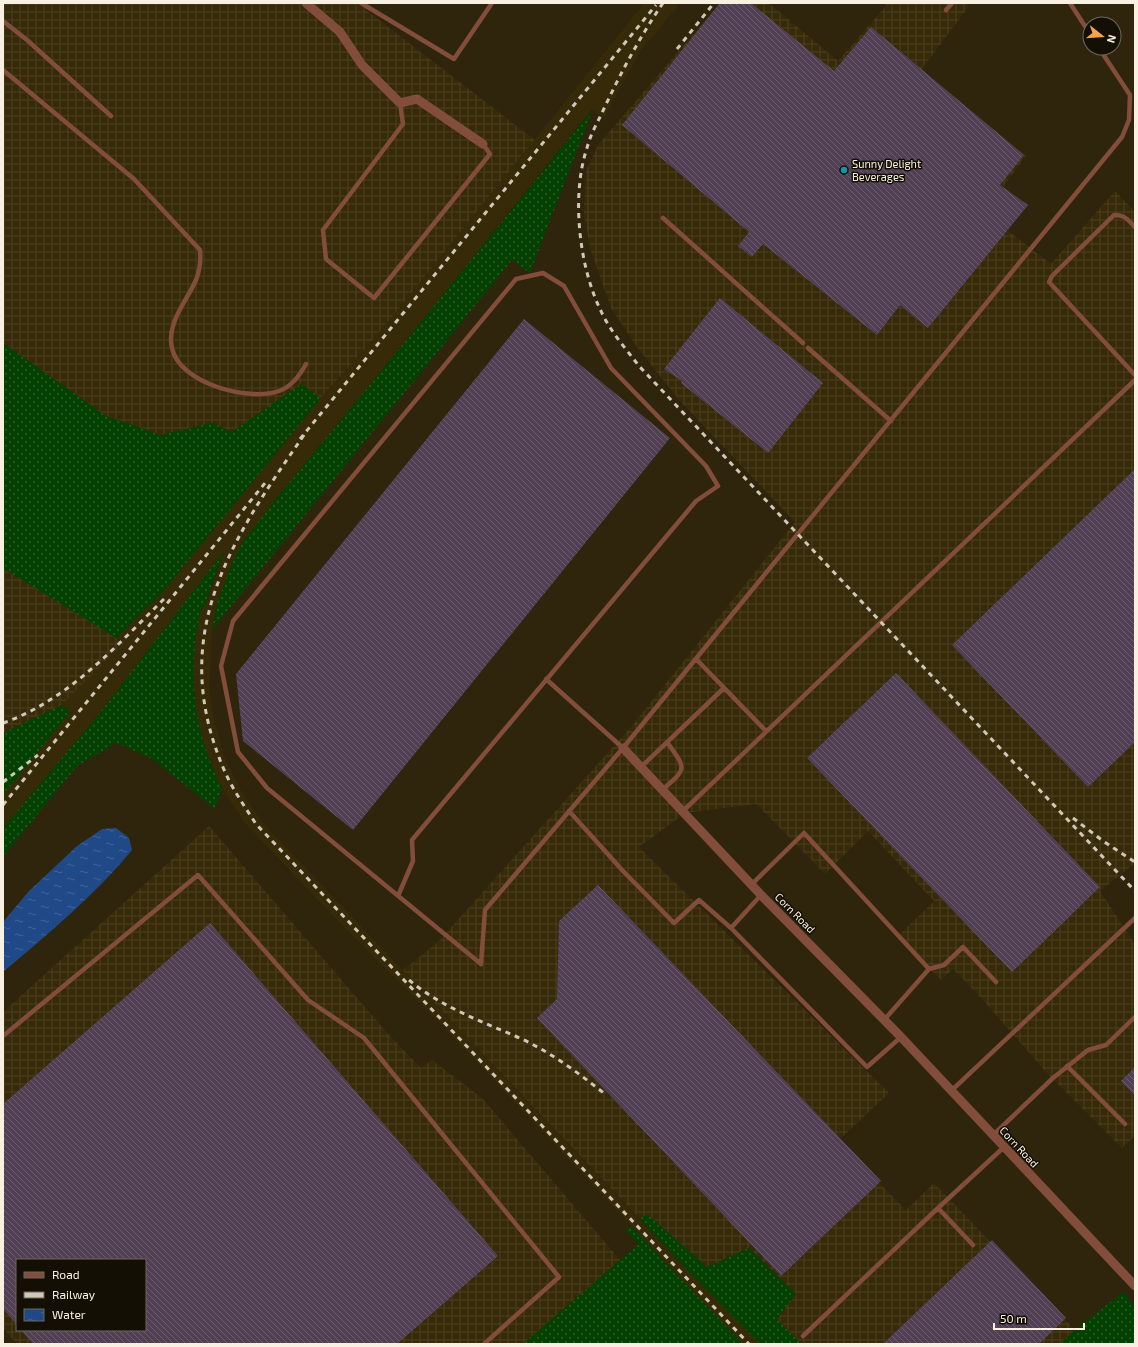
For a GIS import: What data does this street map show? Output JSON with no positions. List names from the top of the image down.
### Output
{
  "streets": {
    "street": ["Corn Road"]
  },
  "places": ["Sunny Delight Beverages"],
  "legend": ["Road", "Railway", "Water"],
  "scale_bar": "50 m",
  "north": "right"
}
